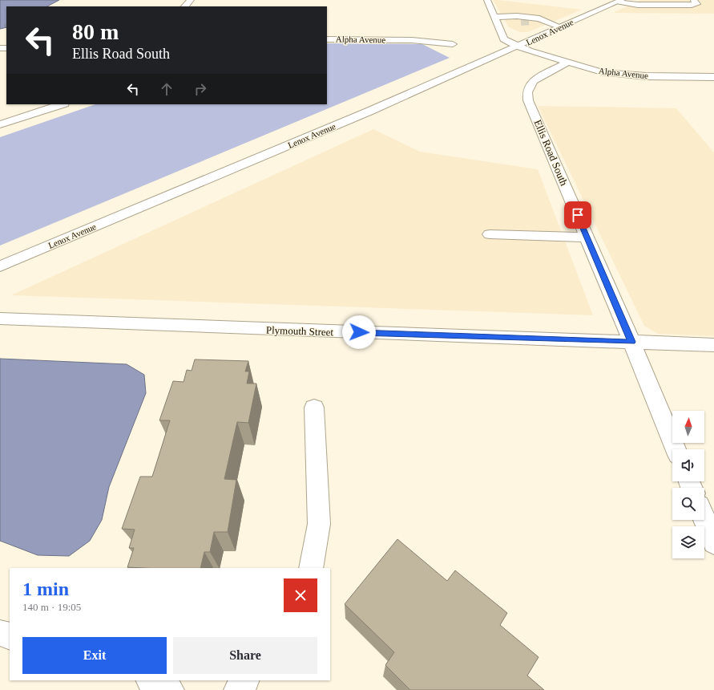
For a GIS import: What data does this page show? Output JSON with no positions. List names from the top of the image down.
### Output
{
  "streets": {
    "street": [
      "Lenox Avenue",
      "Alpha Avenue",
      "Ellis Road South",
      "Plymouth Street"
    ]
  },
  "crossings": [
    ["Lenox Avenue", "Alpha Avenue"],
    ["Alpha Avenue", "Ellis Road South"],
    ["Ellis Road South", "Plymouth Street"]
  ],
  "north": "top",
  "page": {
    "turn": ["80 m", "Ellis Road South"],
    "heading": ["1 min", "140 m · 19:05"],
    "buttons": ["Exit", "Share"]
  }
}
